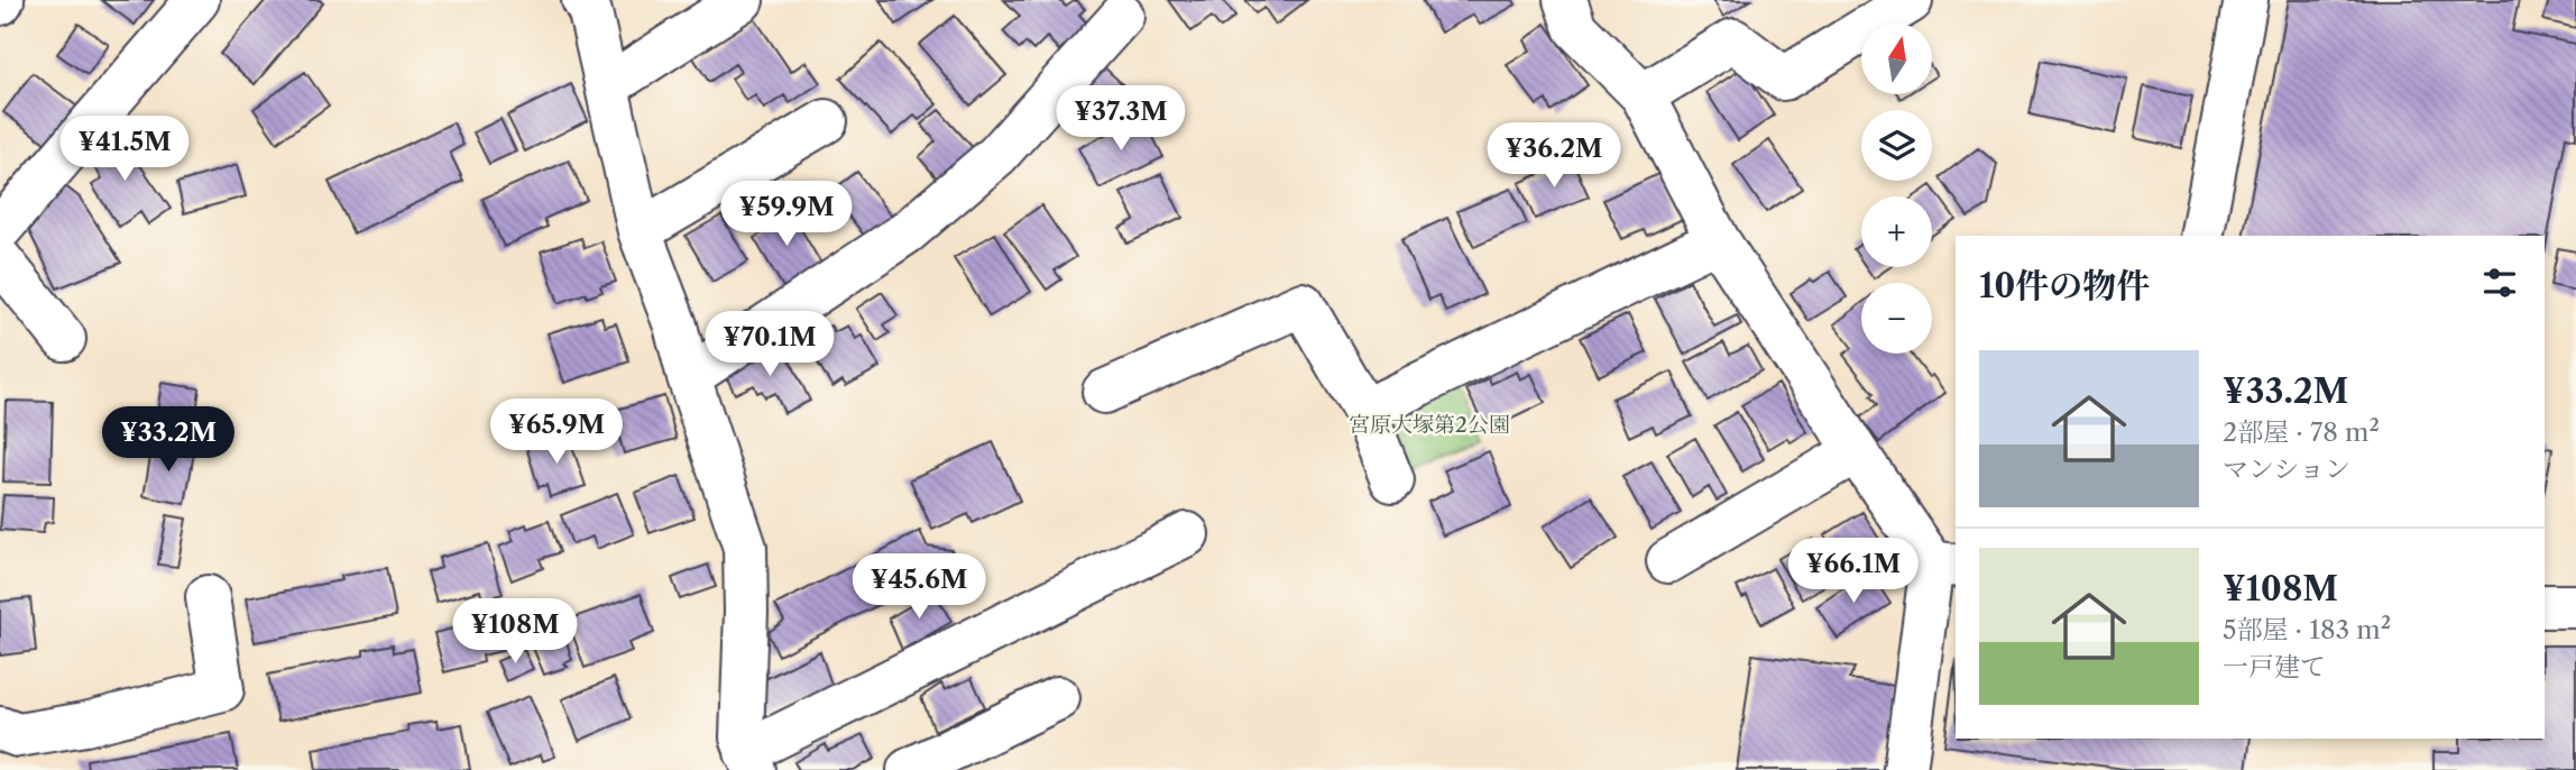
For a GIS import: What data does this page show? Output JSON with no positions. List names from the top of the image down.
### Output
{
  "parks": ["宮原大塚第2公園"],
  "north": "top",
  "page": {
    "map_buttons": ["+", "−"],
    "price": [
      "¥37.3M",
      "¥41.5M",
      "¥36.2M",
      "¥59.9M",
      "¥70.1M",
      "¥65.9M",
      "¥33.2M",
      "¥66.1M",
      "¥45.6M",
      "¥108M"
    ],
    "heading": "10件の物件",
    "list": [
      {
        "name": "¥33.2M",
        "note": "2部屋 · 78 m² · マンション"
      },
      {
        "name": "¥108M",
        "note": "5部屋 · 183 m² · 一戸建て"
      }
    ]
  }
}
